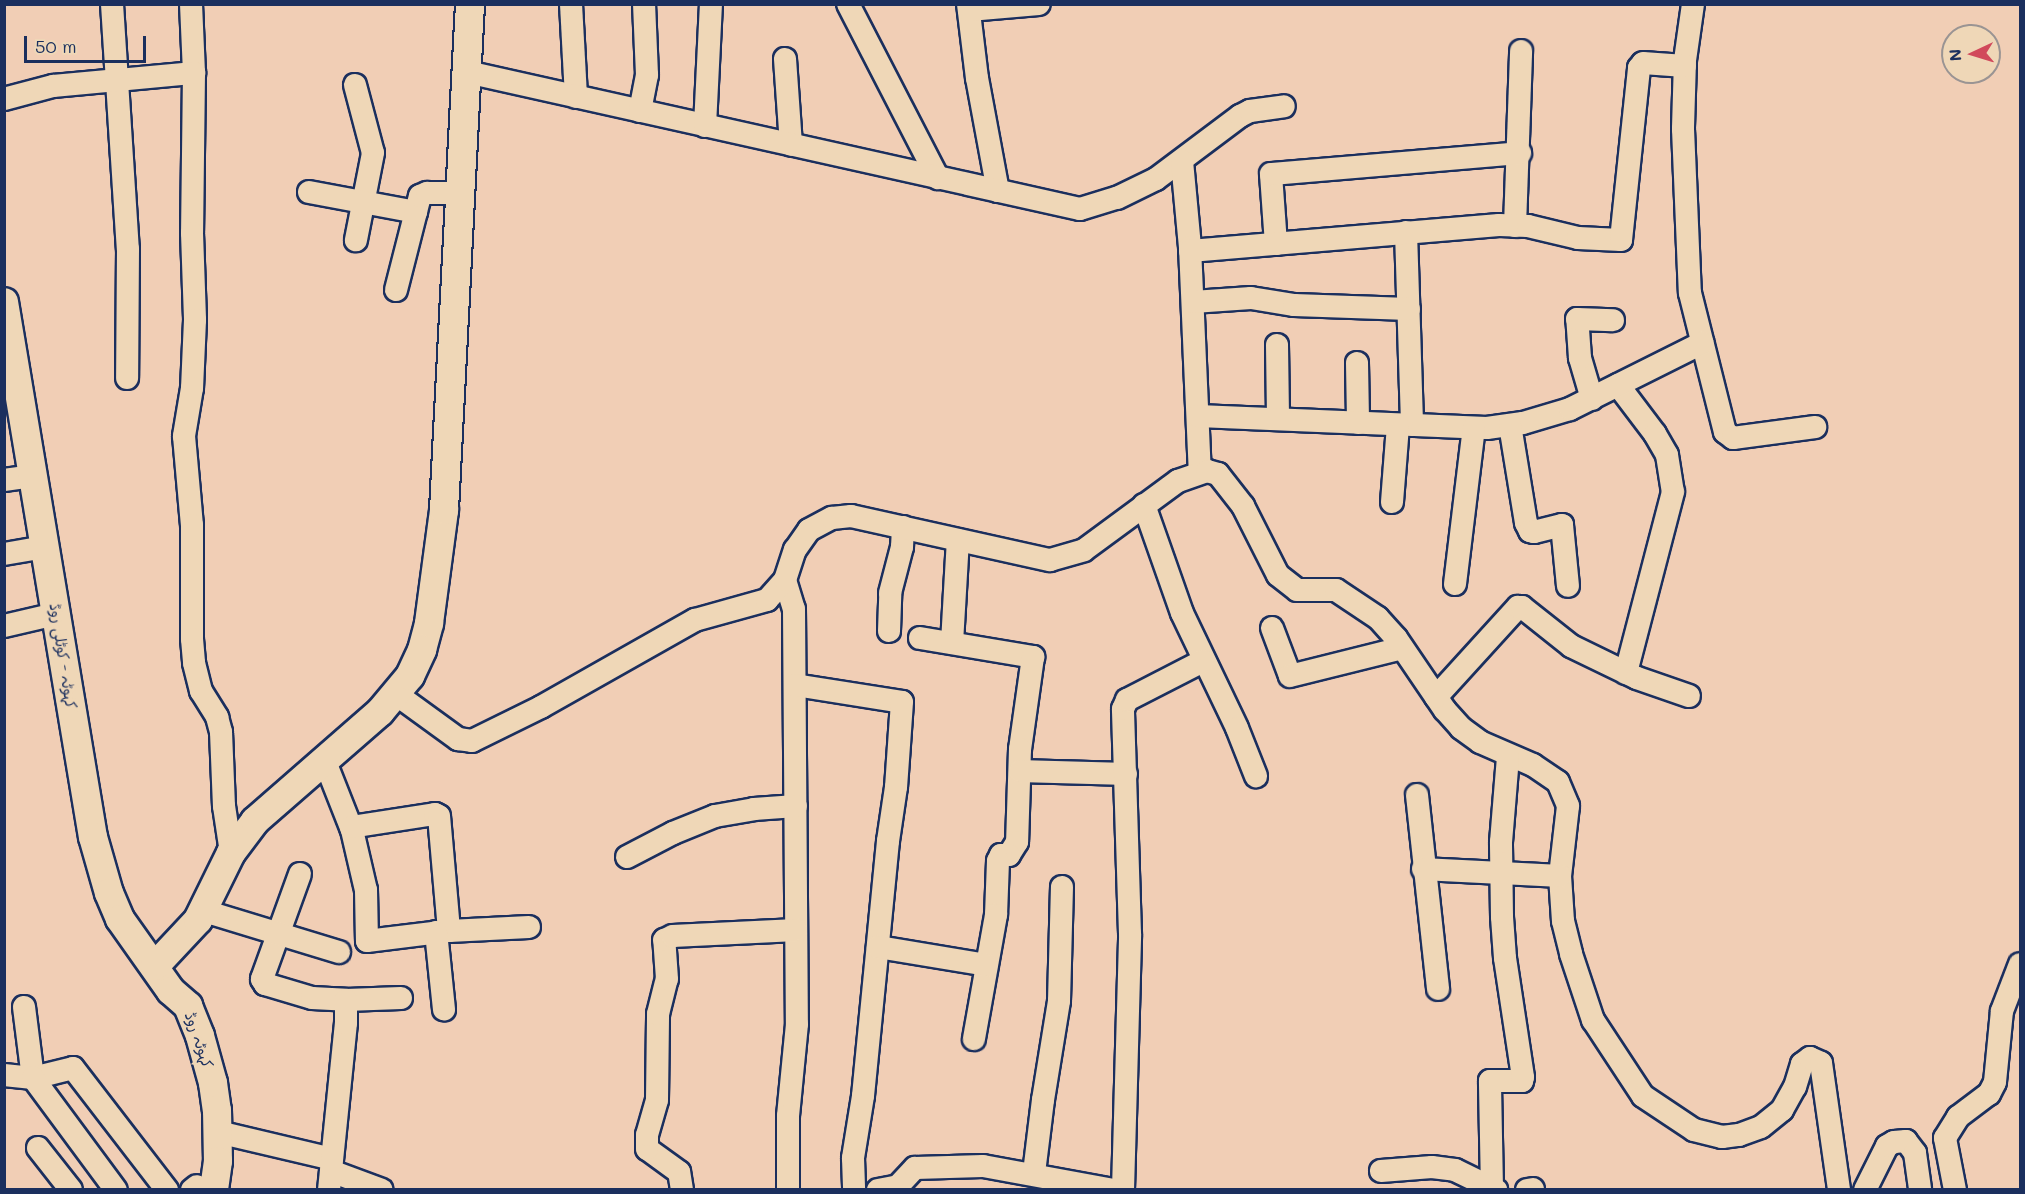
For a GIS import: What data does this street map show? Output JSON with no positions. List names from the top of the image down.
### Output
{
  "streets": {
    "main road": ["کہوٹہ - کوٹلی روڈ", "کہوٹہ روڈ"]
  },
  "crossings": [
    ["کہوٹہ - کوٹلی روڈ", "کہوٹہ روڈ"]
  ],
  "scale_bar": "50 m",
  "north": "left"
}
